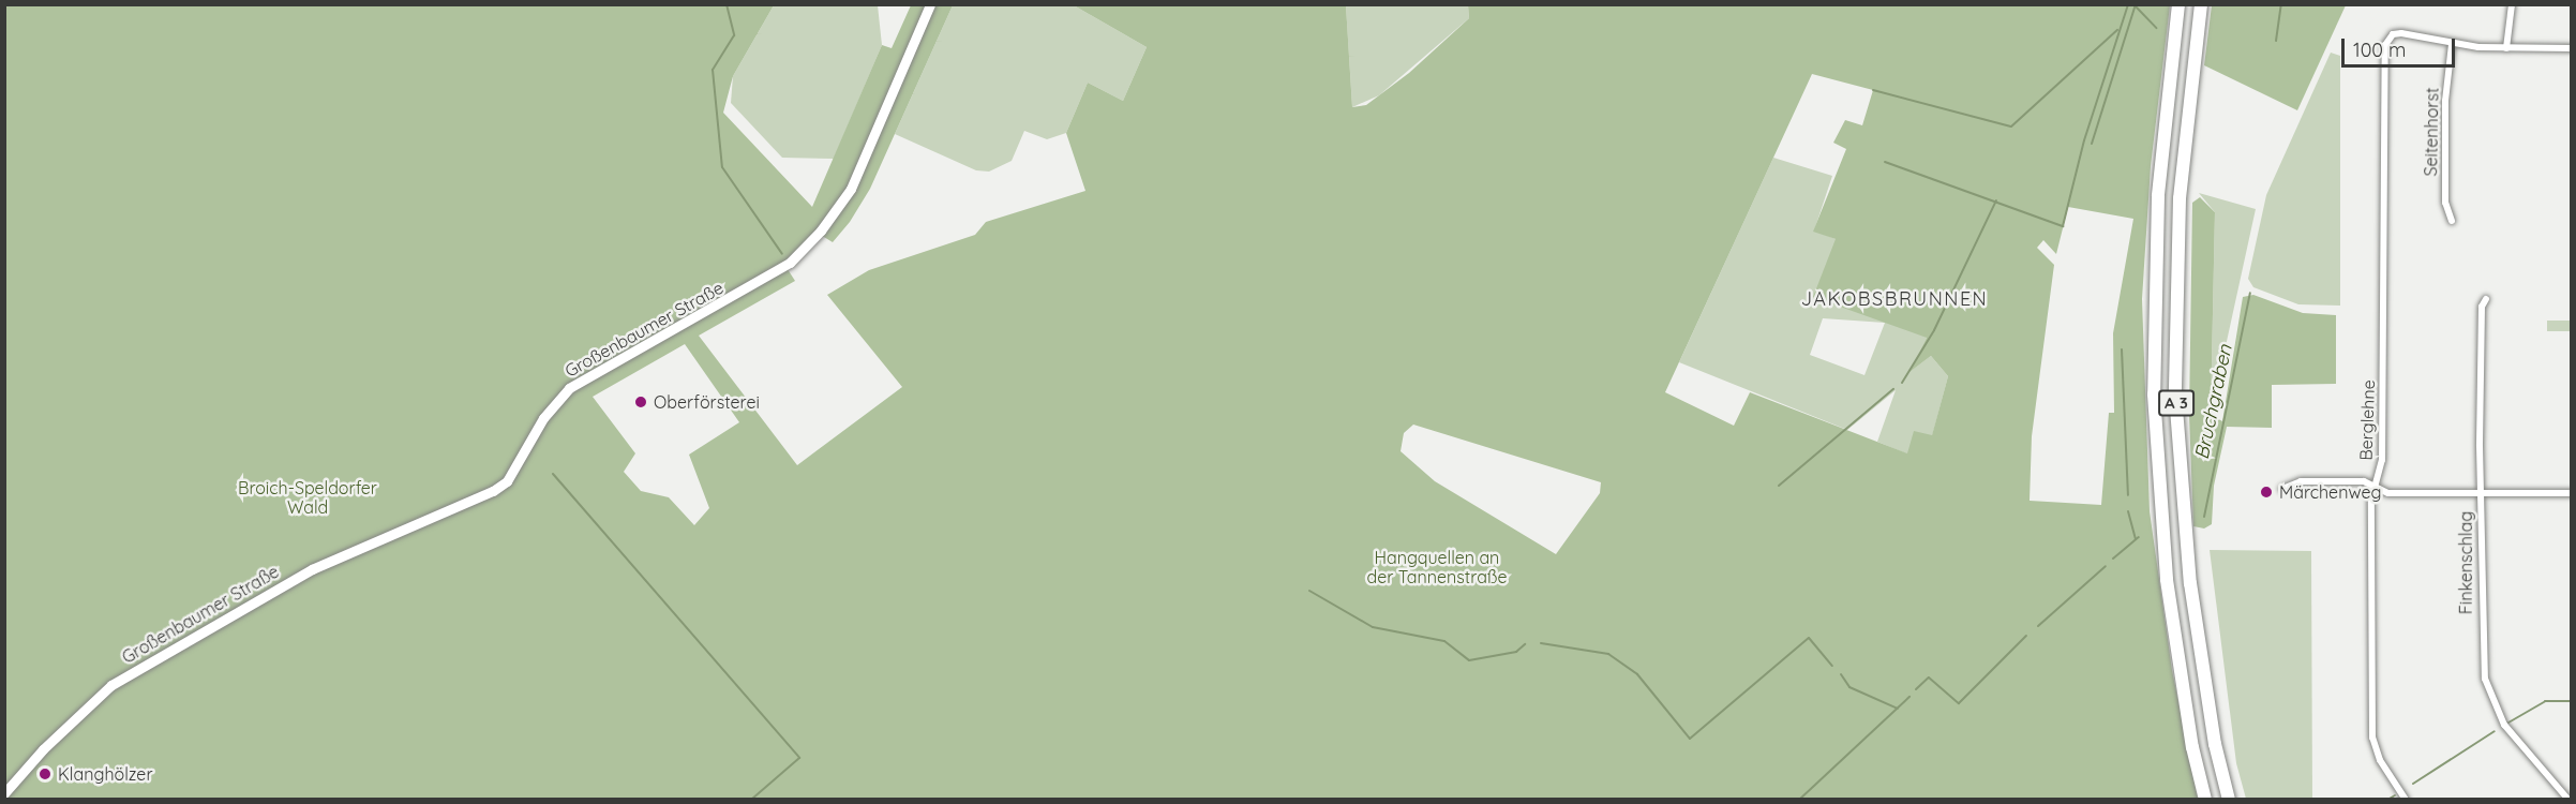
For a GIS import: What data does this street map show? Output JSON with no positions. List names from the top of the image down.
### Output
{
  "streets": {
    "highway": ["A 3"],
    "street": [
      "Seitenhorst",
      "Großenbaumer Straße",
      "Berglehne",
      "Finkenschlag"
    ]
  },
  "crossings": [
    ["Seitenhorst", "Berglehne"]
  ],
  "districts": ["JAKOBSBRUNNEN"],
  "water": ["Bruchgraben"],
  "parks": ["Broich-Speldorfer Wald", "Hangquellen an der Tannenstraße"],
  "places": ["Oberförsterei", "Märchenweg", "Klanghölzer"],
  "scale_bar": "100 m"
}
